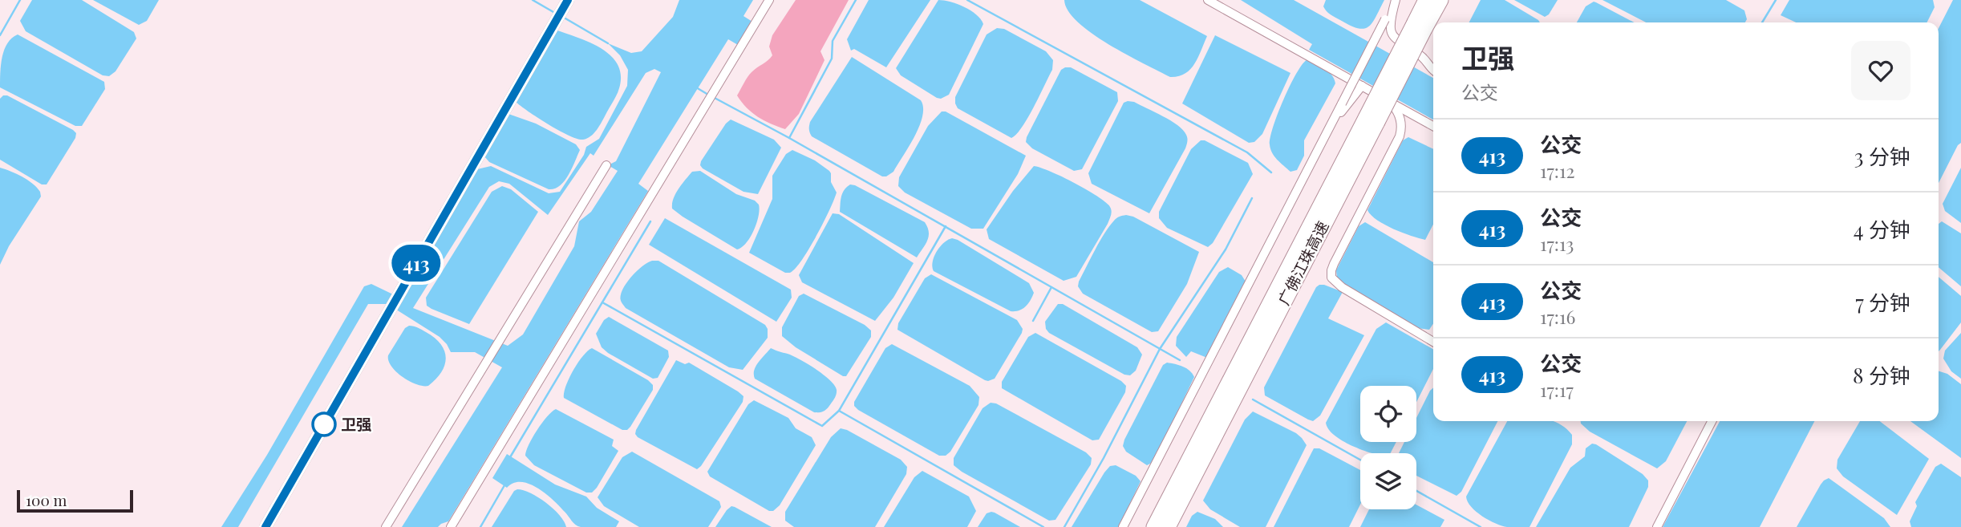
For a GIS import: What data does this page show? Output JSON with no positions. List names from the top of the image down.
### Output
{
  "streets": {
    "highway": ["广佛江珠高速"]
  },
  "places": ["卫强"],
  "lines": ["bus line 413"],
  "scale_bar": "100 m",
  "page": {
    "on_map": "413",
    "heading": ["卫强", "公交"],
    "list": [
      {
        "mark": "413",
        "name": "公交",
        "note": "17:12",
        "value": "3 分钟"
      },
      {
        "mark": "413",
        "name": "公交",
        "note": "17:13",
        "value": "4 分钟"
      },
      {
        "mark": "413",
        "name": "公交",
        "note": "17:16",
        "value": "7 分钟"
      },
      {
        "mark": "413",
        "name": "公交",
        "note": "17:17",
        "value": "8 分钟"
      }
    ],
    "scale": "100 m"
  }
}
